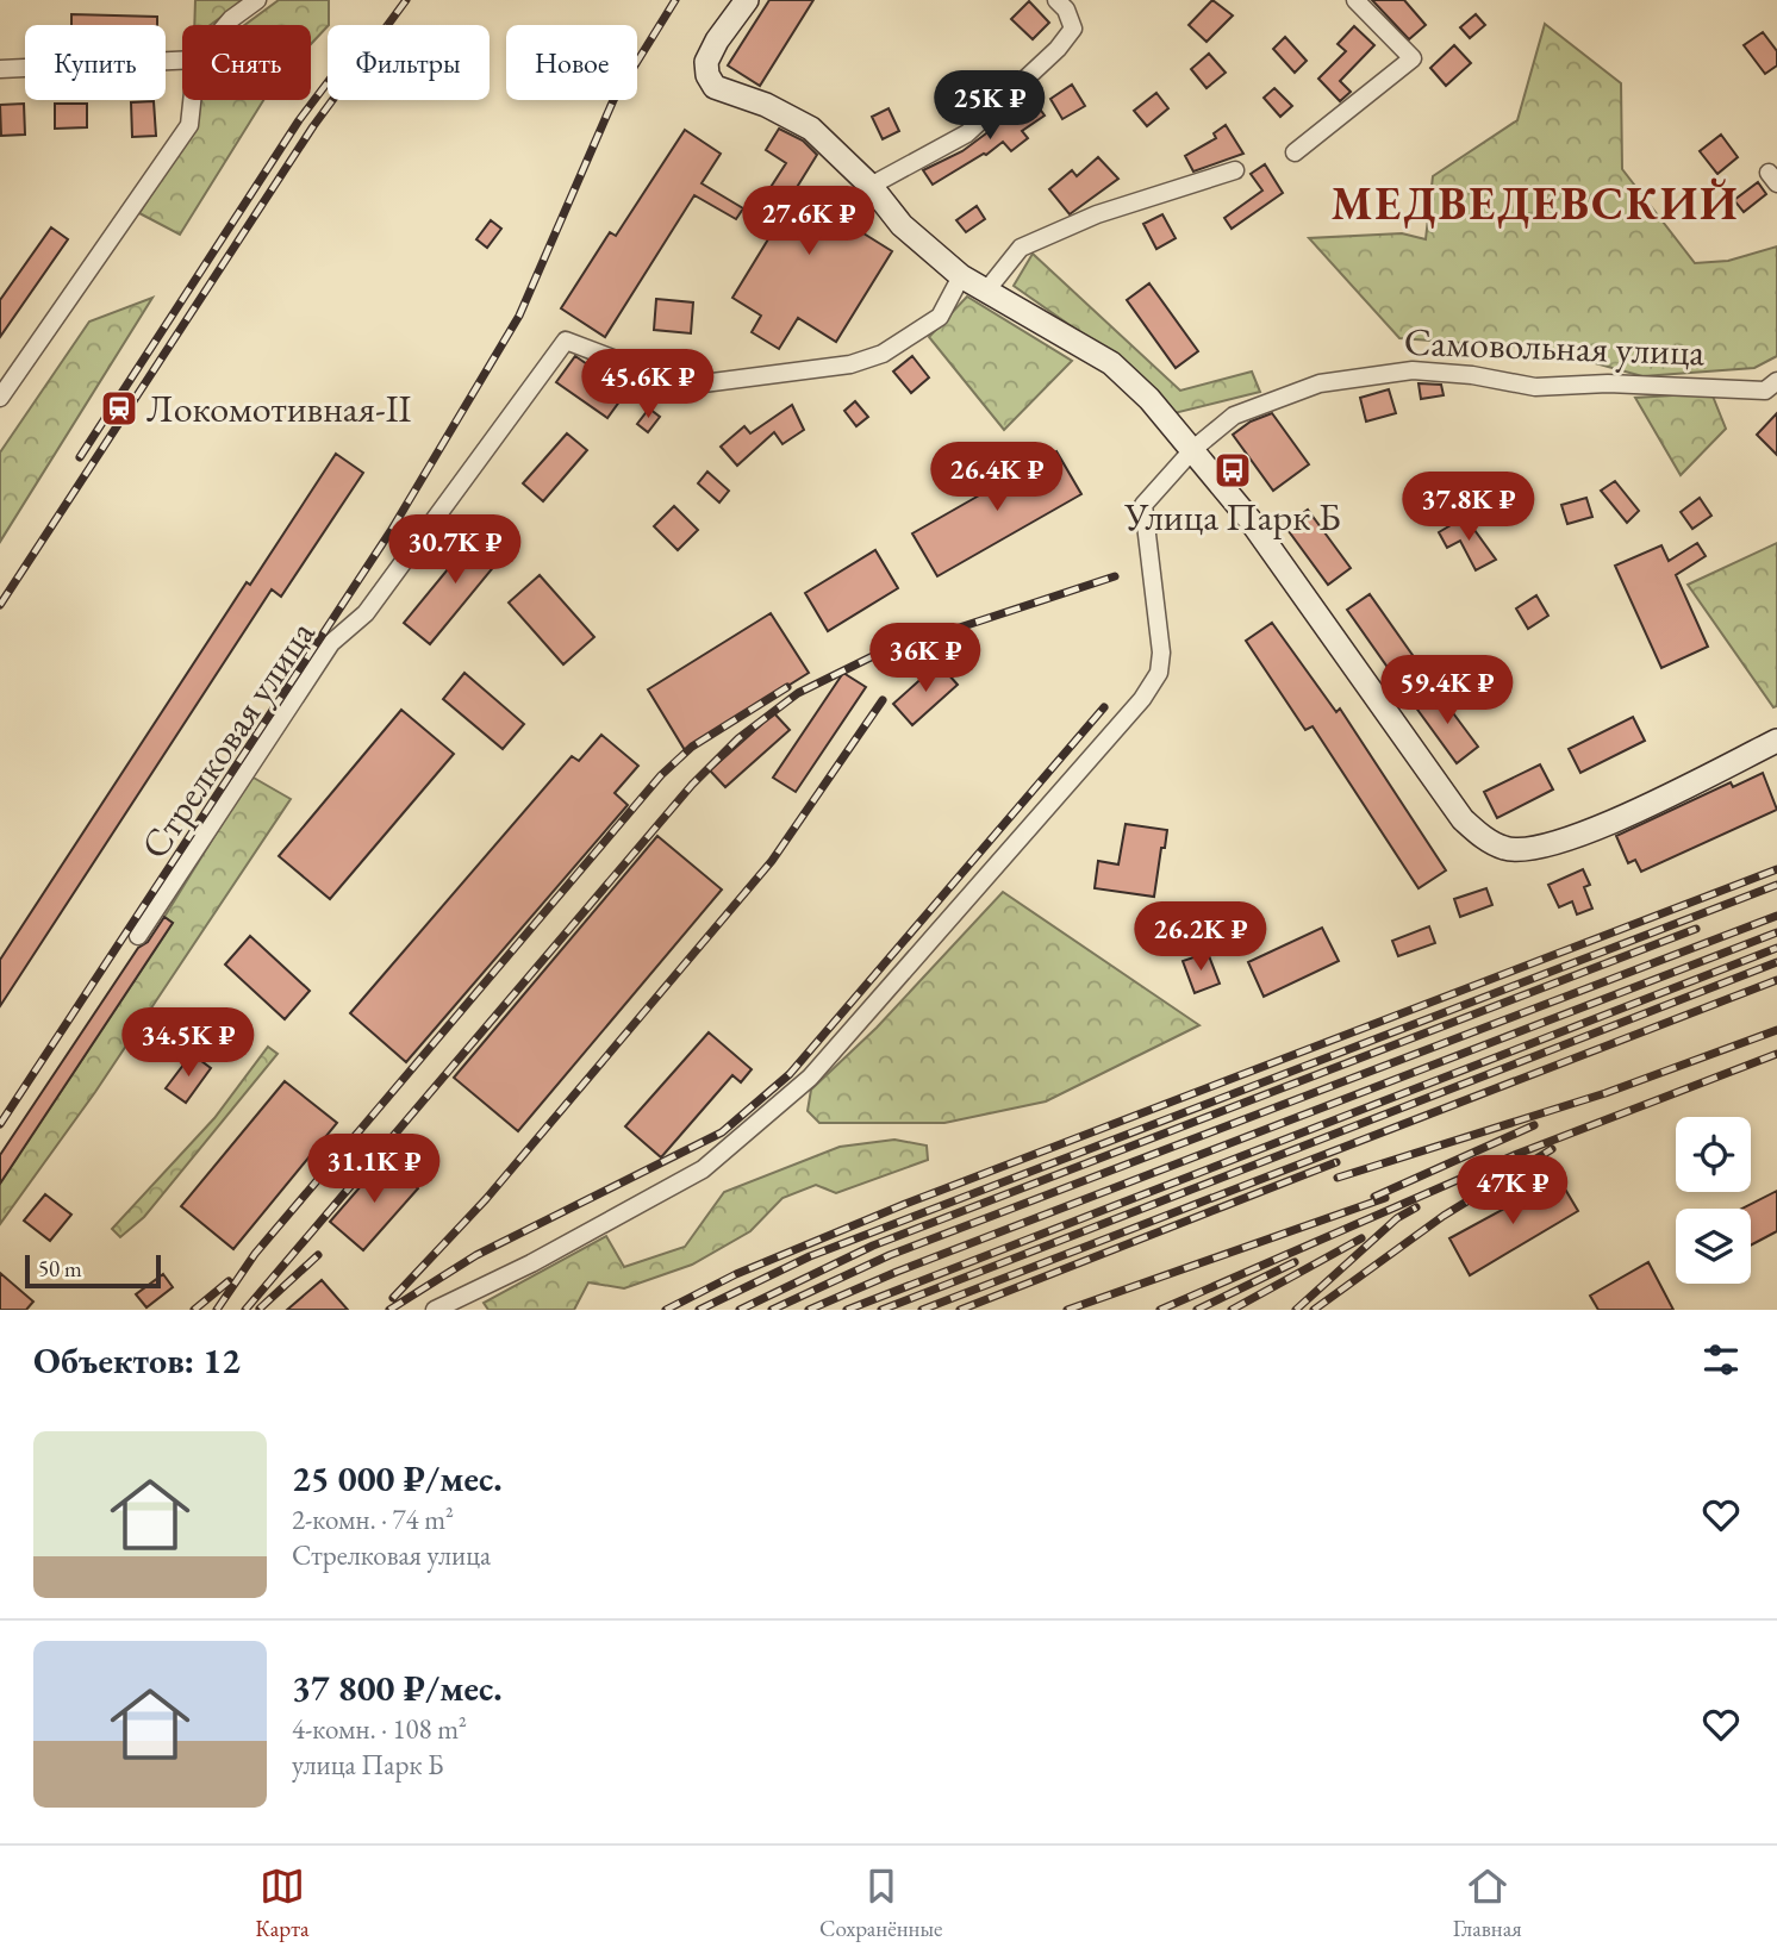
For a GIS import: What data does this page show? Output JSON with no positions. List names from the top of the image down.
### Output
{
  "streets": {
    "street": ["Самовольная улица", "Стрелковая улица"]
  },
  "districts": ["МЕДВЕДЕВСКИЙ"],
  "places": {
    "station": ["Локомотивная-II"],
    "bus stop": ["Улица Парк Б"]
  },
  "scale_bar": "50 m",
  "page": {
    "chip": [
      "Купить",
      "Снять",
      "Фильтры",
      "Новое"
    ],
    "price": [
      "25K ₽",
      "27.6K ₽",
      "45.6K ₽",
      "26.4K ₽",
      "37.8K ₽",
      "30.7K ₽",
      "36K ₽",
      "59.4K ₽",
      "26.2K ₽",
      "34.5K ₽",
      "31.1K ₽",
      "47K ₽"
    ],
    "scale": "50 m",
    "heading": "Объектов: 12",
    "list": [
      {
        "name": "25 000 ₽/мес.",
        "note": "2-комн. · 74 m² · Стрелковая улица"
      },
      {
        "name": "37 800 ₽/мес.",
        "note": "4-комн. · 108 m² · улица Парк Б"
      }
    ],
    "tabs": ["Карта", "Сохранённые", "Главная"]
  }
}
